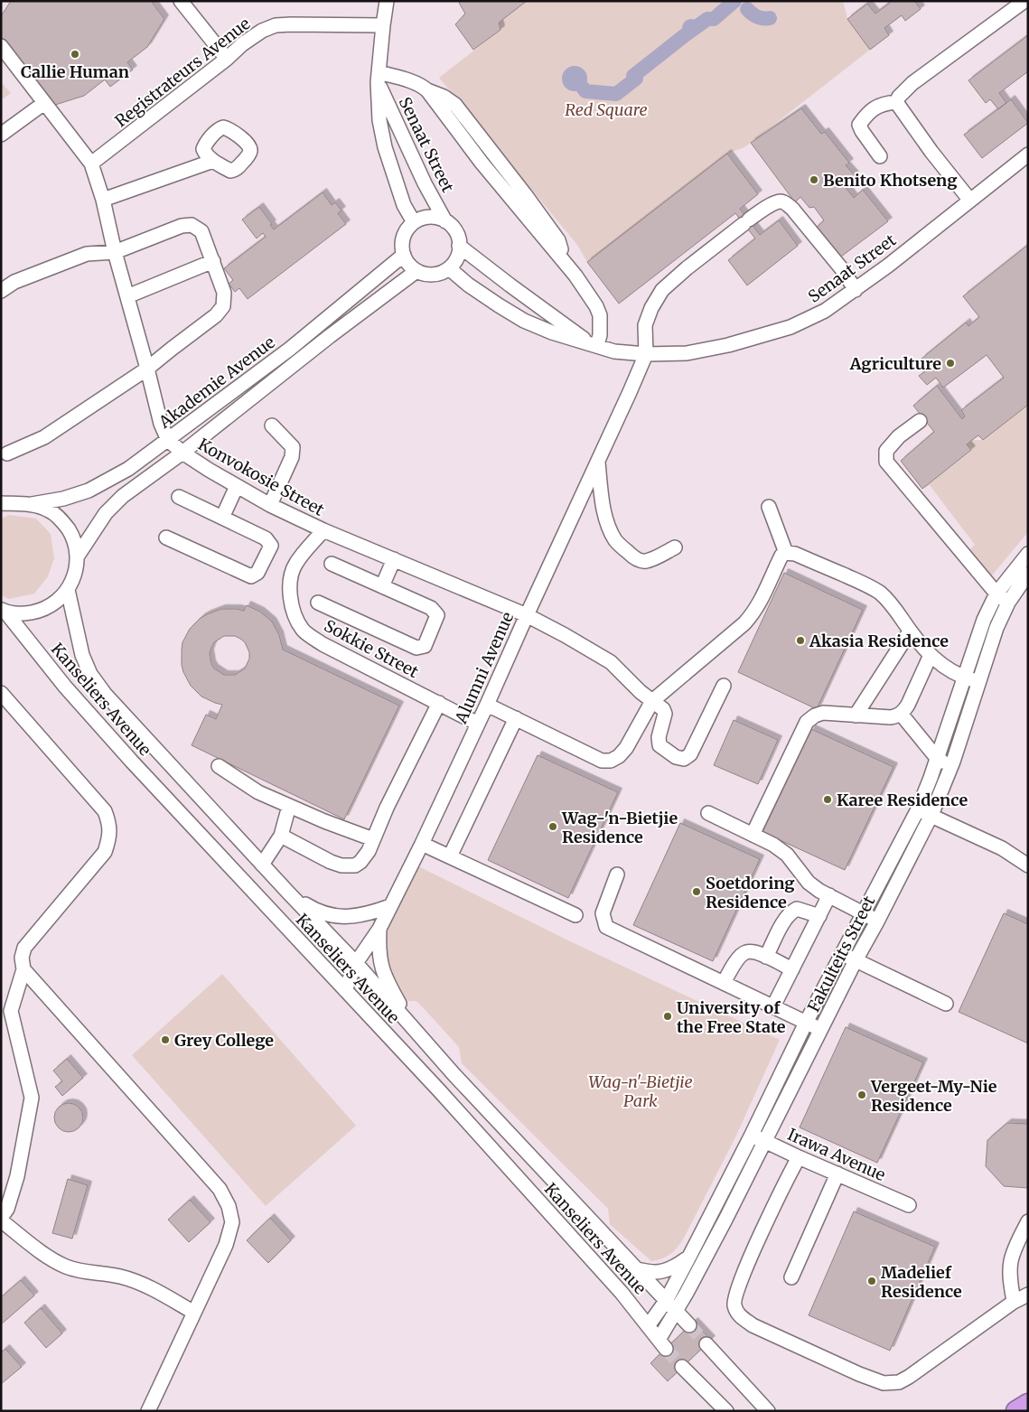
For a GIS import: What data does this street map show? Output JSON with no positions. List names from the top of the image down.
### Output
{
  "streets": {
    "street": [
      "Registrateurs Avenue",
      "Senaat Street",
      "Akademie Avenue",
      "Konvokosie Street",
      "Sokkie Street",
      "Alumni Avenue",
      "Kanseliers Avenue",
      "Fakulteits Street",
      "Irawa Avenue"
    ]
  },
  "crossings": [
    ["Registrateurs Avenue", "Senaat Street"],
    ["Registrateurs Avenue", "Konvokosie Street"],
    ["Senaat Street", "Akademie Avenue"],
    ["Senaat Street", "Alumni Avenue"],
    ["Akademie Avenue", "Konvokosie Street"],
    ["Akademie Avenue", "Kanseliers Avenue"],
    ["Konvokosie Street", "Sokkie Street"],
    ["Konvokosie Street", "Alumni Avenue"],
    ["Sokkie Street", "Alumni Avenue"],
    ["Alumni Avenue", "Kanseliers Avenue"],
    ["Kanseliers Avenue", "Fakulteits Street"],
    ["Fakulteits Street", "Irawa Avenue"]
  ],
  "parks": ["Red Square", "Wag-n'-Bietjie Park"],
  "places": [
    "Callie Human",
    "Benito Khotseng",
    "Agriculture",
    "Akasia Residence",
    "Karee Residence",
    "Wag-'n-Bietjie Residence",
    "Soetdoring Residence",
    "University of the Free State",
    "Grey College",
    "Vergeet-My-Nie Residence",
    "Madelief Residence"
  ]
}
